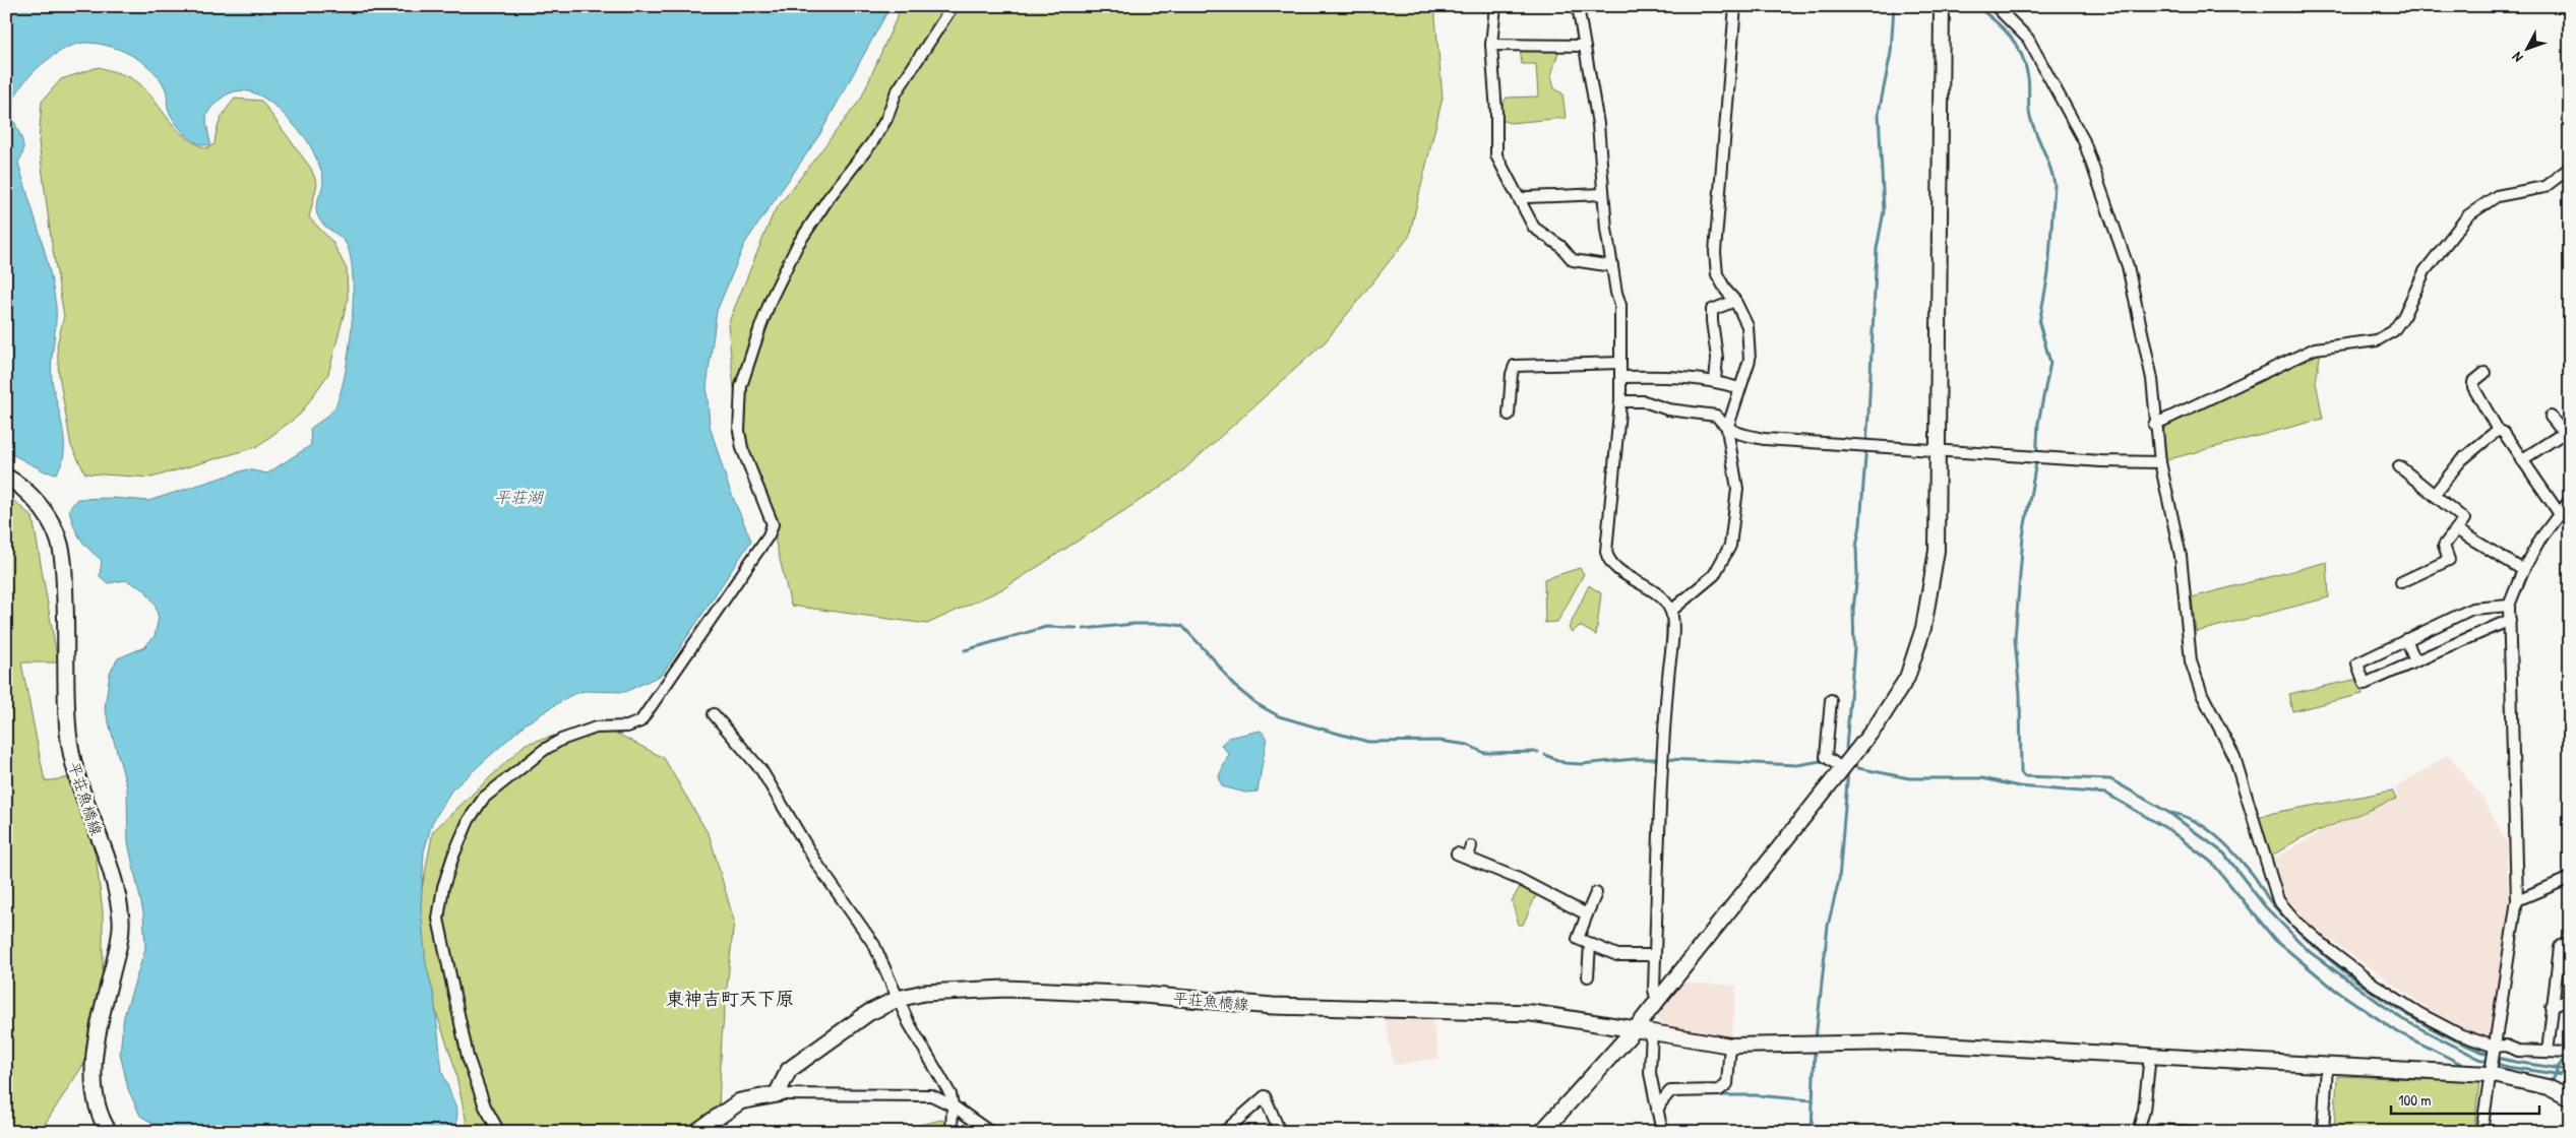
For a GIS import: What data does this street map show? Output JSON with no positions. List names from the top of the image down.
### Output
{
  "streets": {
    "main road": ["平荘魚橋線"]
  },
  "districts": ["東神吉町天下原"],
  "water": ["平荘湖"],
  "scale_bar": "100 m",
  "north": "bottom left"
}
